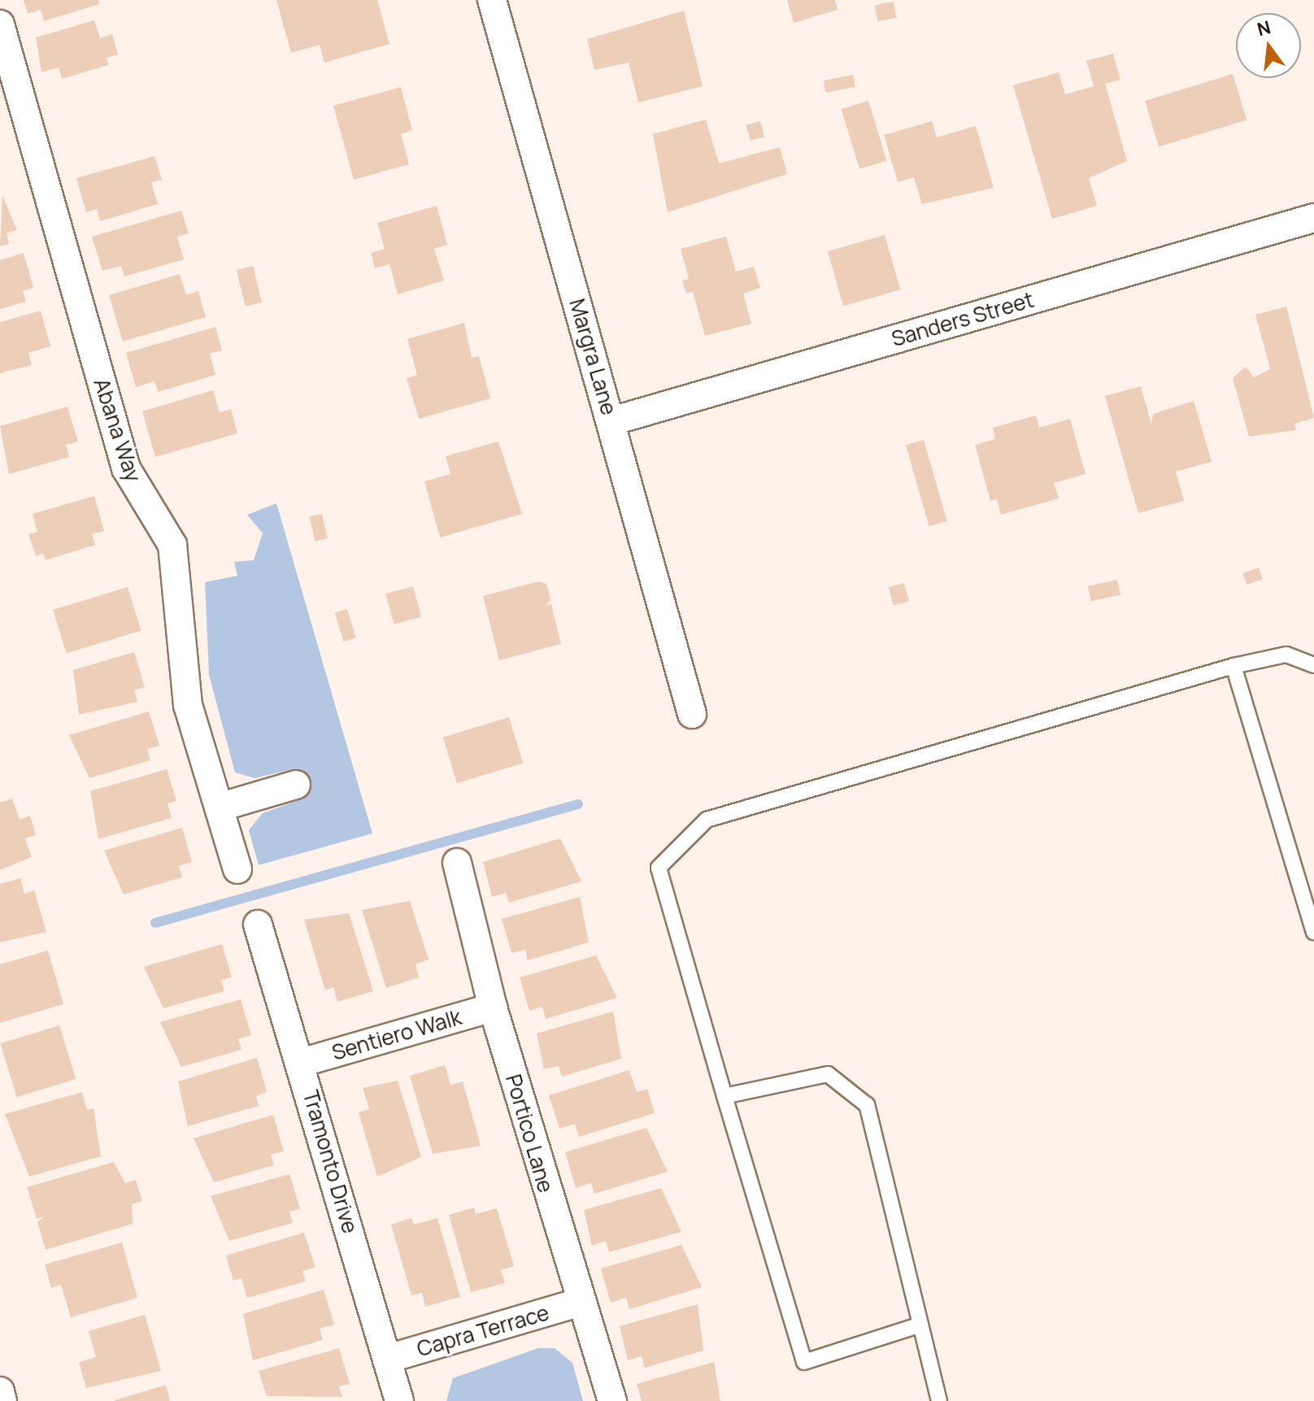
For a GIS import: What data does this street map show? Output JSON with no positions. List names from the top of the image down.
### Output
{
  "streets": {
    "street": [
      "Sanders Street",
      "Margra Lane",
      "Abana Way",
      "Sentiero Walk",
      "Portico Lane",
      "Tramonto Drive",
      "Capra Terrace"
    ]
  },
  "crossings": [
    ["Sanders Street", "Margra Lane"],
    ["Sentiero Walk", "Portico Lane"],
    ["Sentiero Walk", "Tramonto Drive"],
    ["Portico Lane", "Capra Terrace"],
    ["Tramonto Drive", "Capra Terrace"]
  ],
  "north": "top"
}
